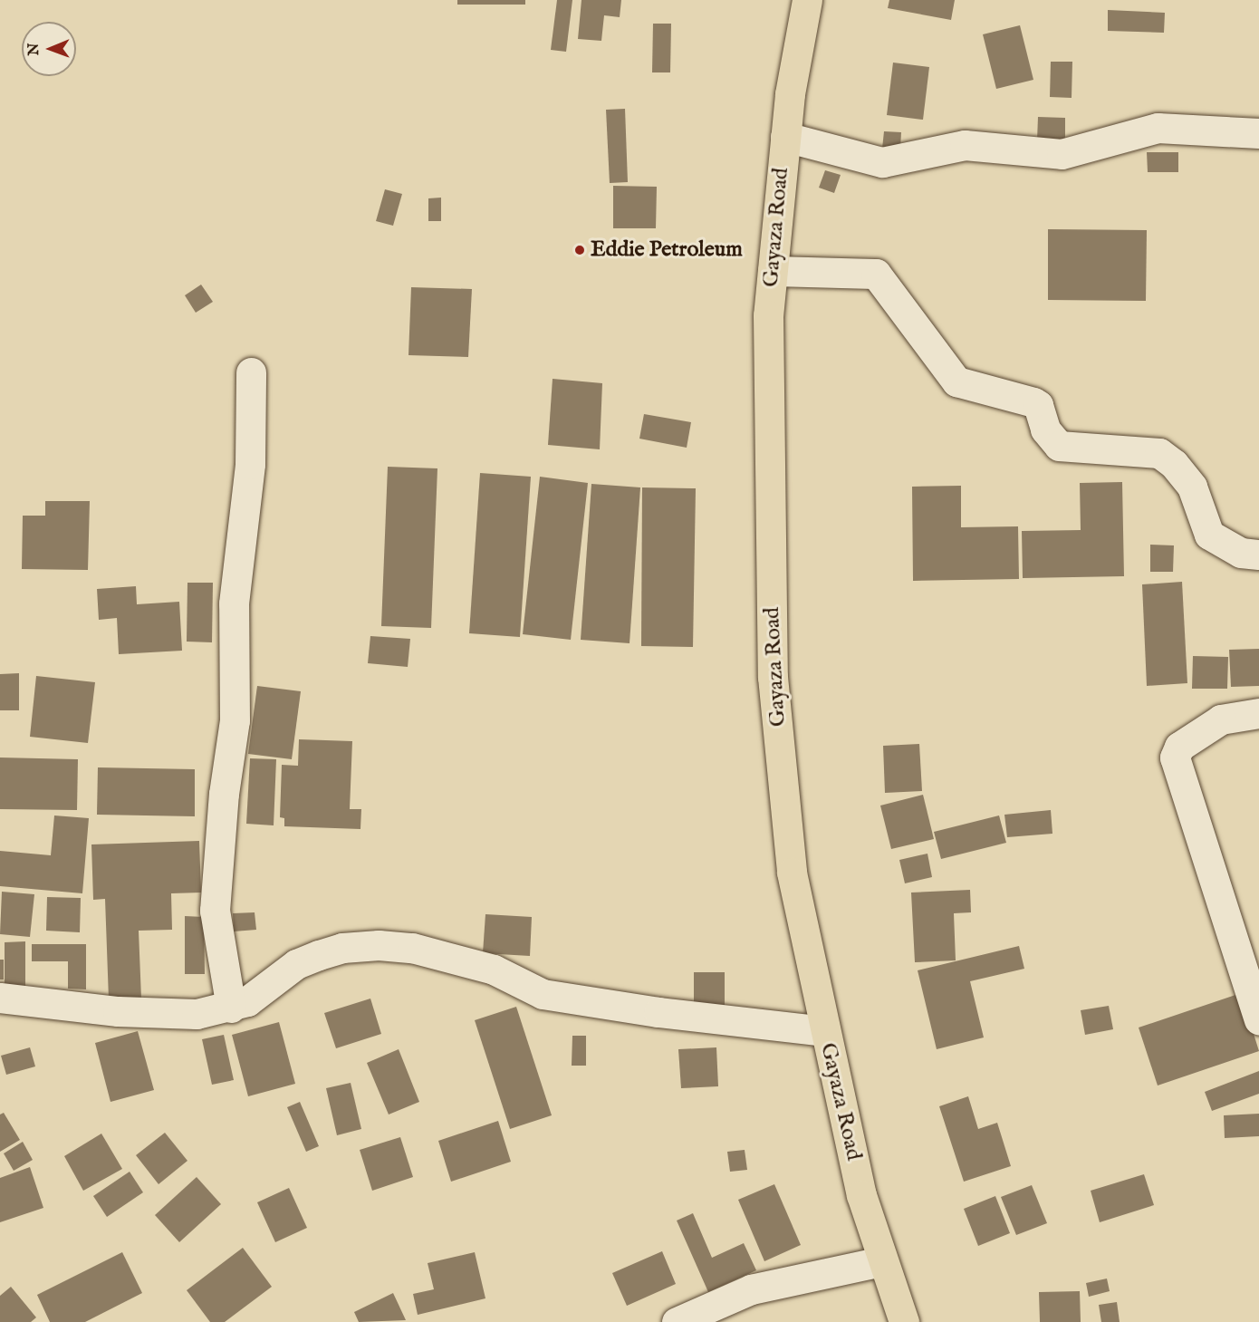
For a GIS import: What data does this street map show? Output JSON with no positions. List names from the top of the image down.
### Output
{
  "streets": {
    "main road": ["Gayaza Road"]
  },
  "places": ["Eddie Petroleum"],
  "north": "left"
}
